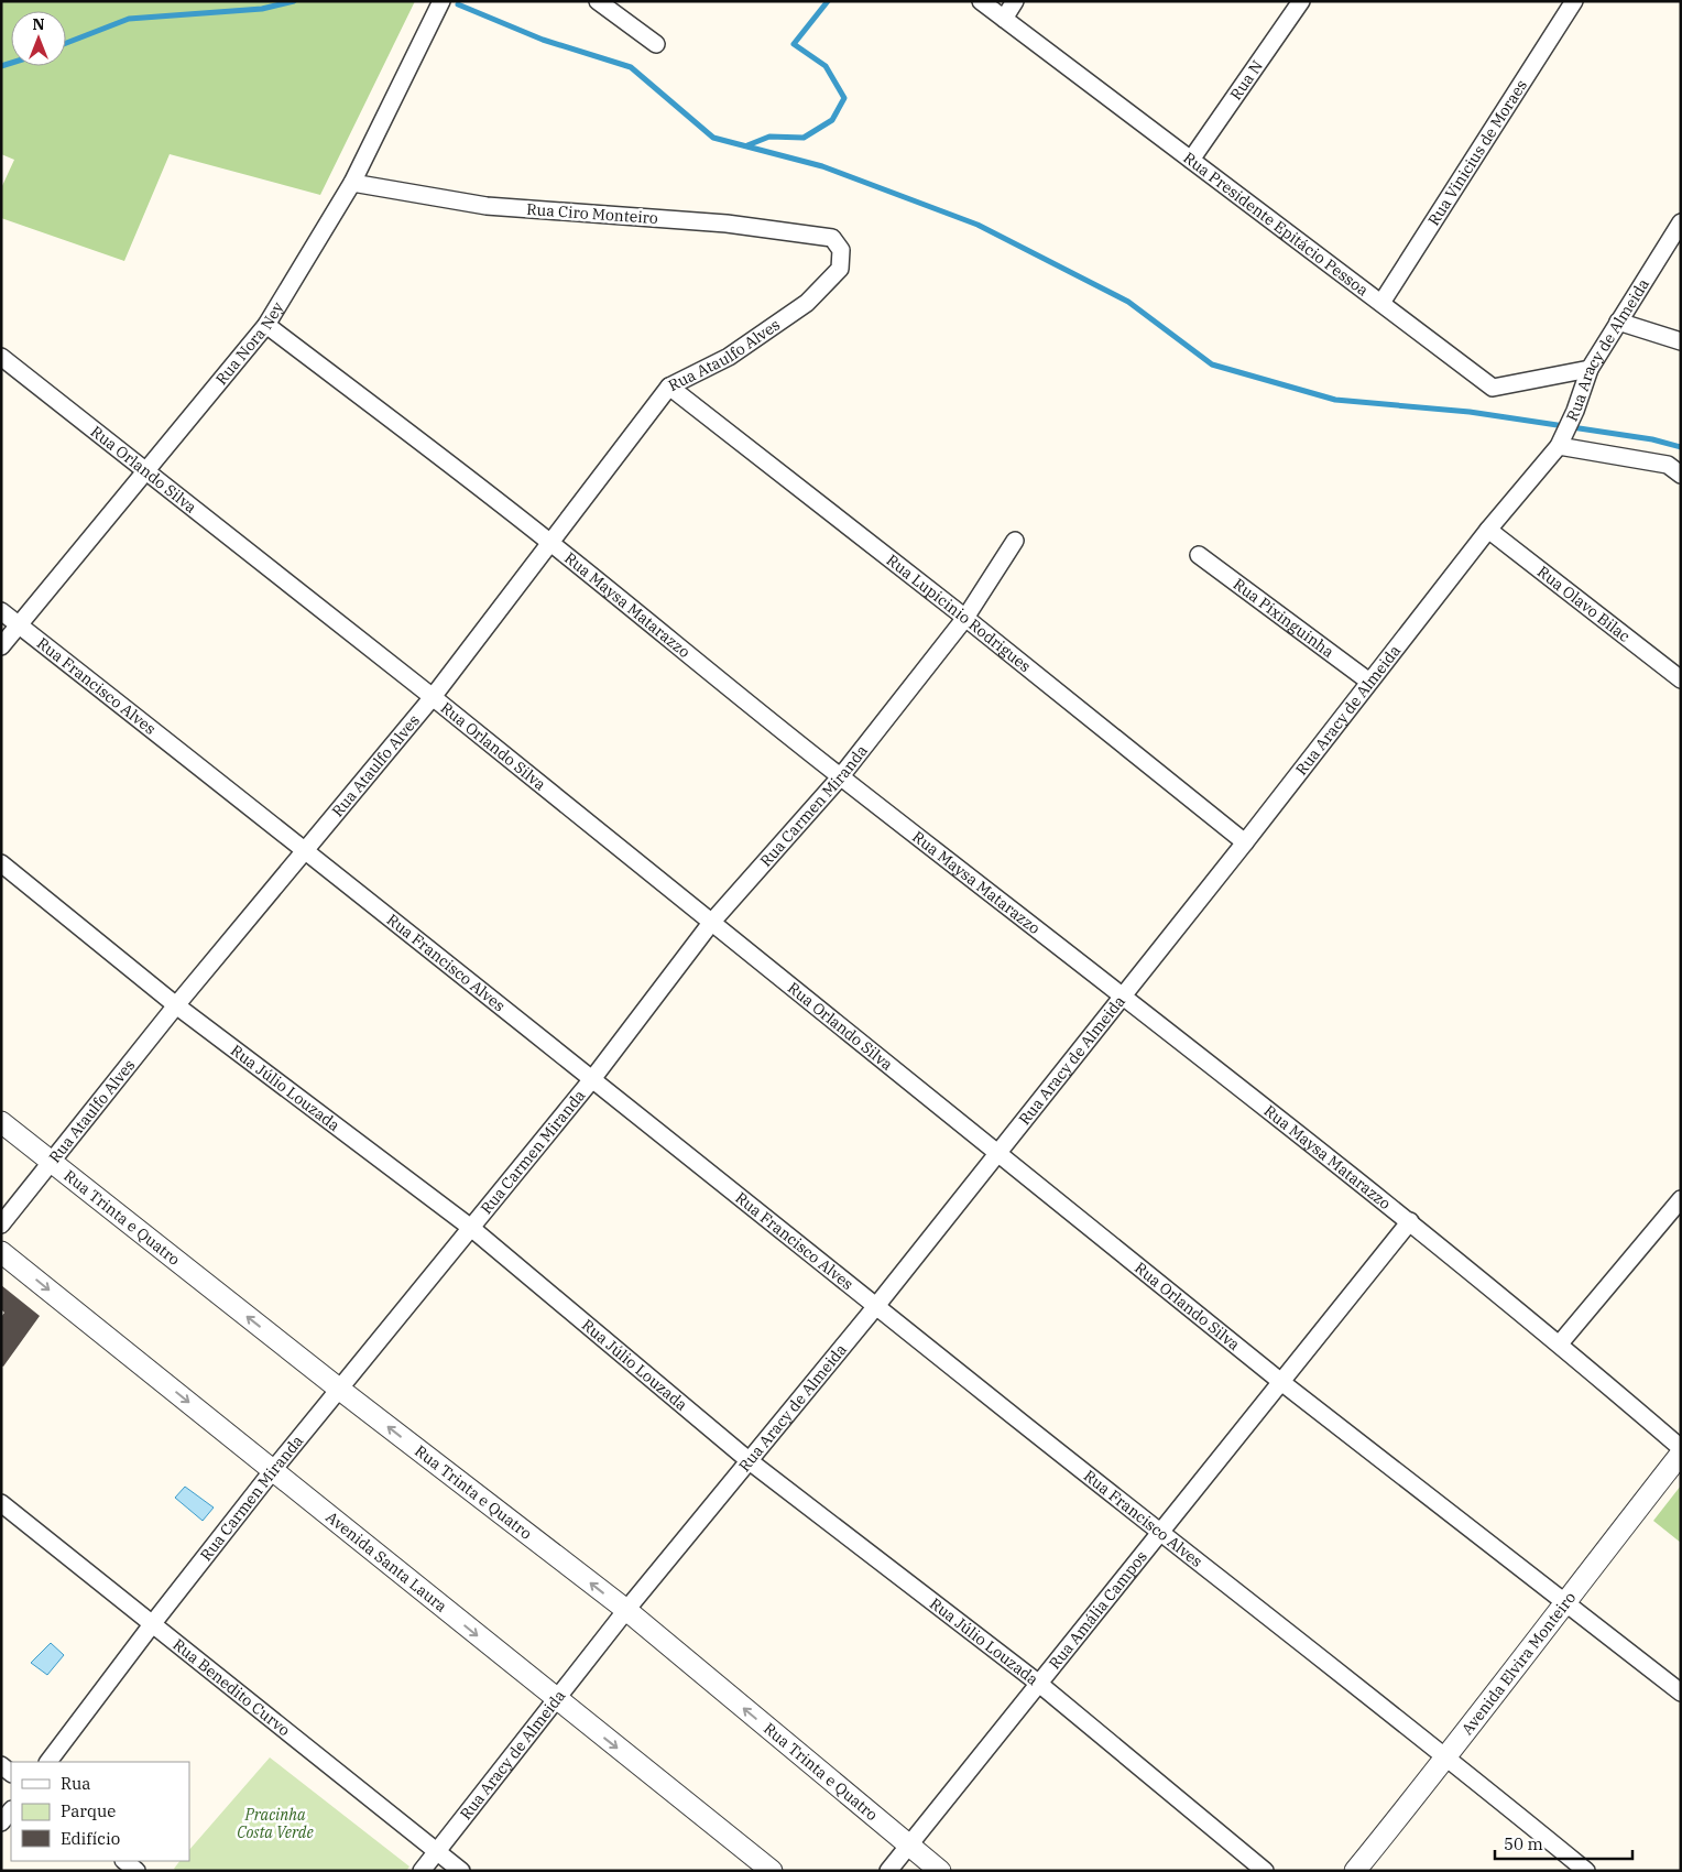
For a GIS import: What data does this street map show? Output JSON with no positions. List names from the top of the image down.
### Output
{
  "streets": {
    "street": [
      "Rua N",
      "Rua Vinicius de Moraes",
      "Rua Ciro Monteiro",
      "Rua Presidente Epitácio Pessoa",
      "Rua Nora Ney",
      "Rua Aracy de Almeida",
      "Rua Ataulfo Alves",
      "Rua Orlando Silva",
      "Rua Maysa Matarazzo",
      "Rua Olavo Bilac",
      "Rua Lupicinio Rodrigues",
      "Rua Pixinguinha",
      "Rua Francisco Alves",
      "Rua Carmen Miranda",
      "Rua Júlio Louzada",
      "Rua Trinta e Quatro",
      "Avenida Santa Laura",
      "Rua Amália Campos",
      "Avenida Elvira Monteiro",
      "Rua Benedito Curvo"
    ]
  },
  "crossings": [
    ["Rua N", "Rua Presidente Epitácio Pessoa"],
    ["Rua Vinicius de Moraes", "Rua Presidente Epitácio Pessoa"],
    ["Rua Ciro Monteiro", "Rua Nora Ney"],
    ["Rua Ciro Monteiro", "Rua Ataulfo Alves"],
    ["Rua Presidente Epitácio Pessoa", "Rua Aracy de Almeida"],
    ["Rua Nora Ney", "Rua Orlando Silva"],
    ["Rua Nora Ney", "Rua Maysa Matarazzo"],
    ["Rua Nora Ney", "Rua Francisco Alves"],
    ["Rua Aracy de Almeida", "Rua Orlando Silva"],
    ["Rua Aracy de Almeida", "Rua Maysa Matarazzo"],
    ["Rua Aracy de Almeida", "Rua Olavo Bilac"],
    ["Rua Aracy de Almeida", "Rua Lupicinio Rodrigues"],
    ["Rua Aracy de Almeida", "Rua Pixinguinha"],
    ["Rua Aracy de Almeida", "Rua Francisco Alves"],
    ["Rua Aracy de Almeida", "Rua Júlio Louzada"],
    ["Rua Aracy de Almeida", "Rua Trinta e Quatro"],
    ["Rua Aracy de Almeida", "Avenida Santa Laura"],
    ["Rua Aracy de Almeida", "Rua Benedito Curvo"],
    ["Rua Ataulfo Alves", "Rua Orlando Silva"],
    ["Rua Ataulfo Alves", "Rua Maysa Matarazzo"],
    ["Rua Ataulfo Alves", "Rua Lupicinio Rodrigues"],
    ["Rua Ataulfo Alves", "Rua Francisco Alves"],
    ["Rua Ataulfo Alves", "Rua Júlio Louzada"],
    ["Rua Ataulfo Alves", "Rua Trinta e Quatro"],
    ["Rua Orlando Silva", "Rua Carmen Miranda"],
    ["Rua Orlando Silva", "Rua Amália Campos"],
    ["Rua Orlando Silva", "Avenida Elvira Monteiro"],
    ["Rua Maysa Matarazzo", "Rua Carmen Miranda"],
    ["Rua Maysa Matarazzo", "Rua Amália Campos"],
    ["Rua Lupicinio Rodrigues", "Rua Carmen Miranda"],
    ["Rua Francisco Alves", "Rua Carmen Miranda"],
    ["Rua Francisco Alves", "Rua Amália Campos"],
    ["Rua Francisco Alves", "Avenida Elvira Monteiro"],
    ["Rua Carmen Miranda", "Rua Júlio Louzada"],
    ["Rua Carmen Miranda", "Rua Trinta e Quatro"],
    ["Rua Carmen Miranda", "Avenida Santa Laura"],
    ["Rua Carmen Miranda", "Rua Benedito Curvo"],
    ["Rua Júlio Louzada", "Rua Amália Campos"],
    ["Rua Trinta e Quatro", "Rua Amália Campos"]
  ],
  "one_way": ["Rua Trinta e Quatro", "Avenida Santa Laura"],
  "parks": ["Pracinha Costa Verde"],
  "legend": ["Rua", "Parque", "Edifício"],
  "scale_bar": "50 m",
  "north": "top"
}
